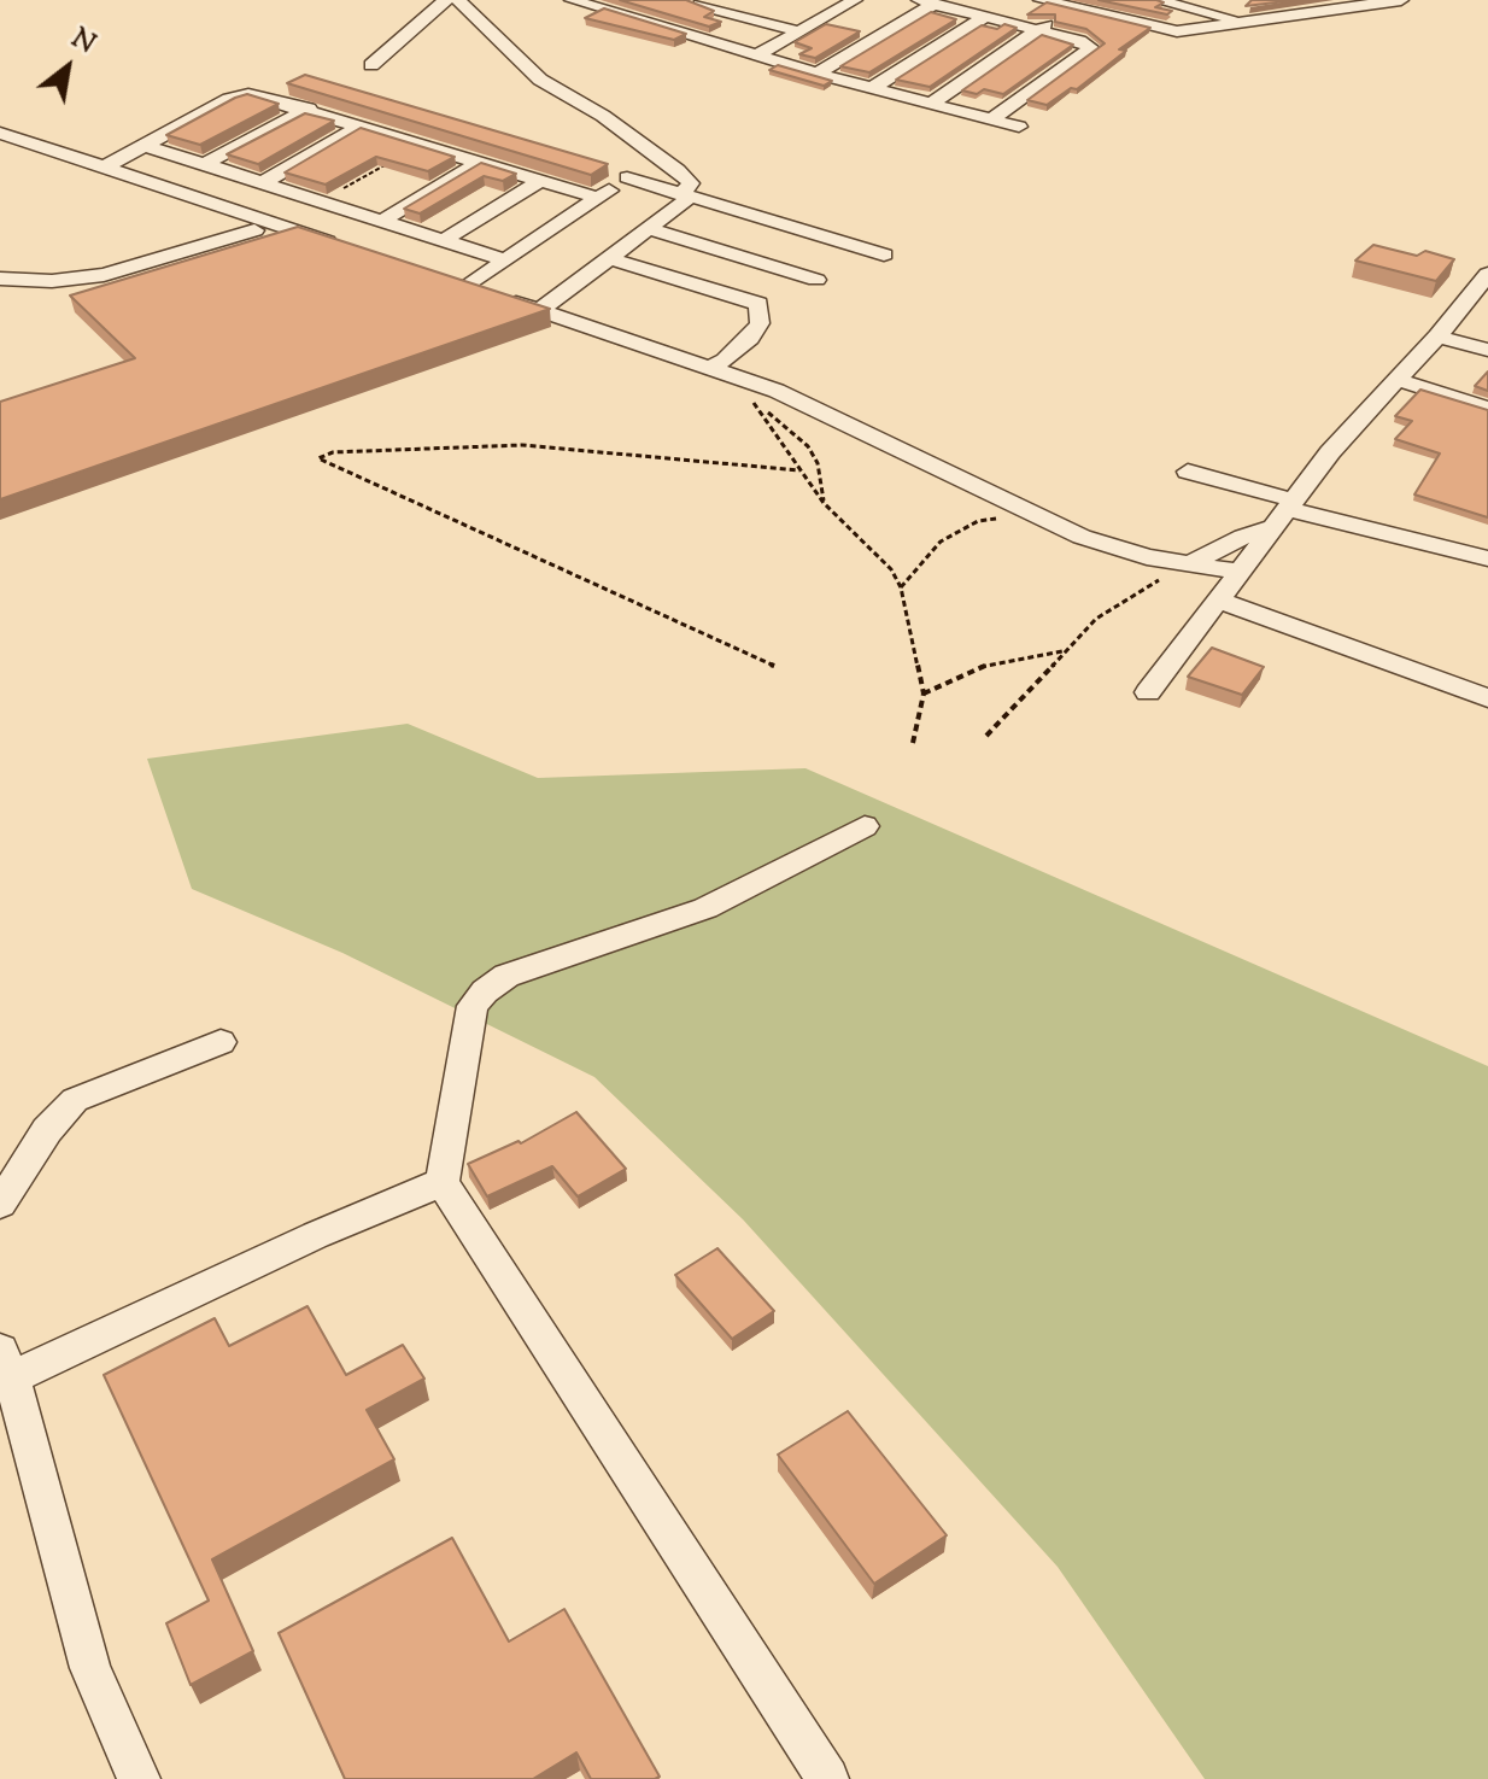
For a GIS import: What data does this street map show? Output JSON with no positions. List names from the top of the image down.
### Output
{
  "north": "top right"
}
